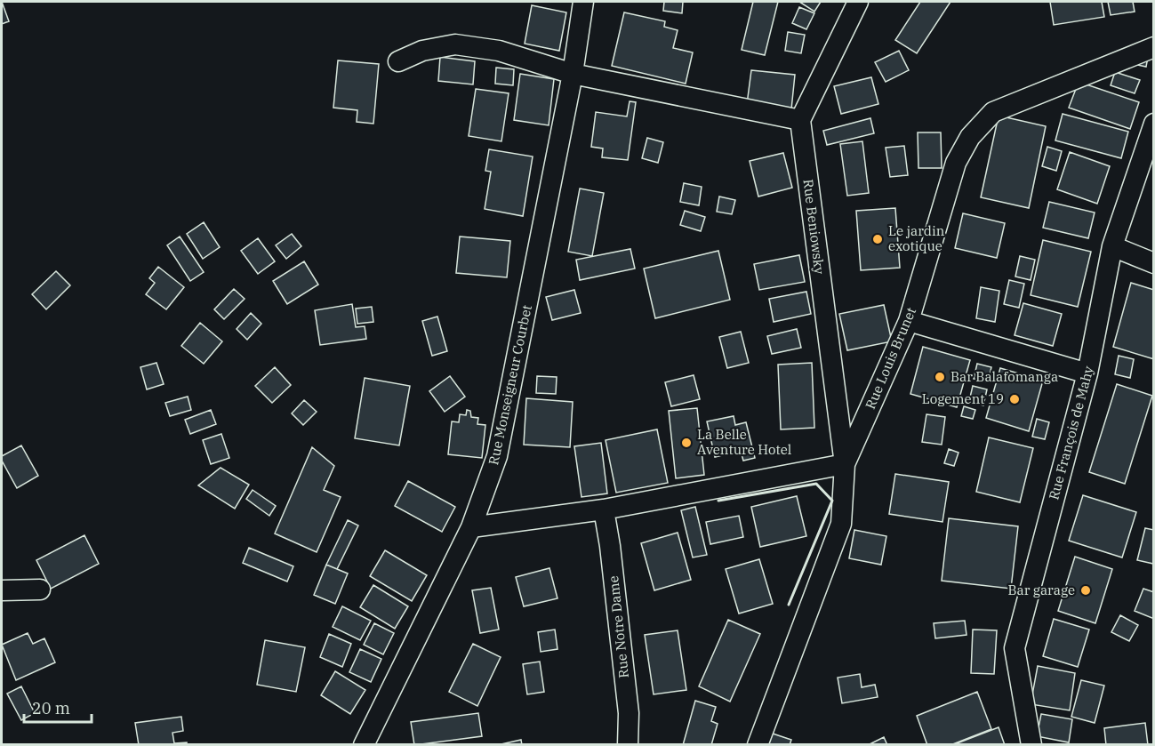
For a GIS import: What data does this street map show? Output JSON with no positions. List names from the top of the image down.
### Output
{
  "streets": {
    "street": [
      "Rue Beniowsky",
      "Rue Louis Brunet",
      "Rue Monseigneur Courbet",
      "Rue François de Mahy",
      "Rue Notre Dame"
    ]
  },
  "crossings": [
    ["Rue Beniowsky", "Rue Louis Brunet"]
  ],
  "places": [
    "Le jardin exotique",
    "Bar Balafomanga",
    "Logement 19",
    "La Belle Aventure Hotel",
    "Bar garage"
  ],
  "scale_bar": "20 m"
}
